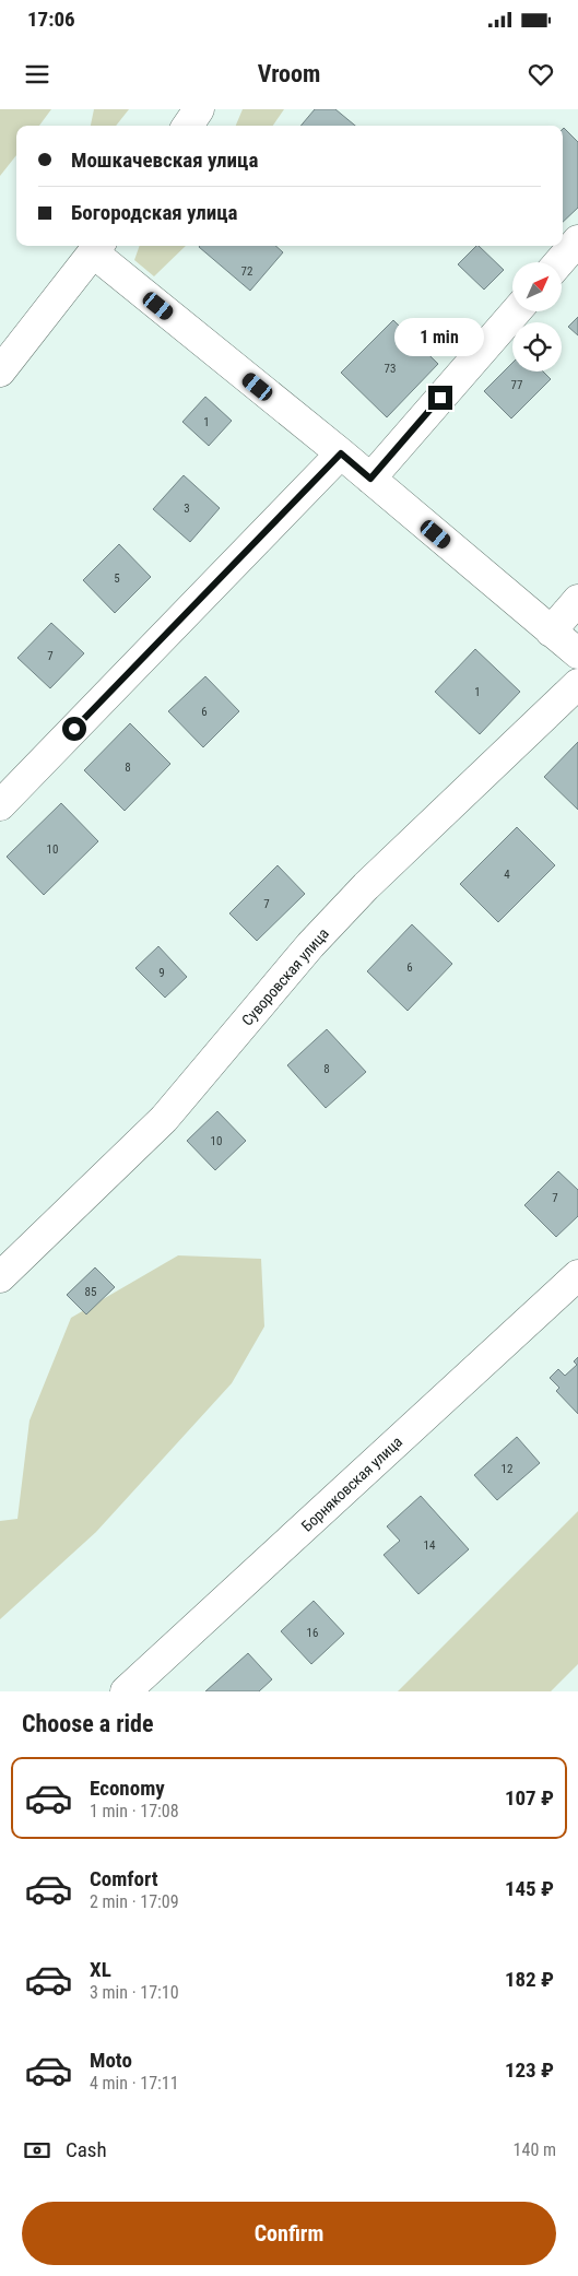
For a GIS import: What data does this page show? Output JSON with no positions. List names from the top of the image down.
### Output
{
  "streets": {
    "street": ["Суворовская улица", "Борняковская улица"]
  },
  "house_numbers": [
    "72",
    "73",
    "77",
    "1",
    "3",
    "5",
    "7",
    "1",
    "6",
    "8",
    "10",
    "4",
    "7",
    "6",
    "9",
    "8",
    "10",
    "7",
    "85",
    "12",
    "14",
    "16"
  ],
  "north": "top right",
  "page": {
    "status": "17:06",
    "header": "Vroom",
    "banner": ["Мошкачевская улица", "Богородская улица"],
    "bubble": "1 min",
    "heading": "Choose a ride",
    "list": [
      {
        "name": "Economy",
        "note": "1 min · 17:08",
        "value": "107 ₽"
      },
      {
        "name": "Comfort",
        "note": "2 min · 17:09",
        "value": "145 ₽"
      },
      {
        "name": "XL",
        "note": "3 min · 17:10",
        "value": "182 ₽"
      },
      {
        "name": "Moto",
        "note": "4 min · 17:11",
        "value": "123 ₽"
      }
    ],
    "pay": ["Cash", "140 m"],
    "buttons": "Confirm"
  }
}
